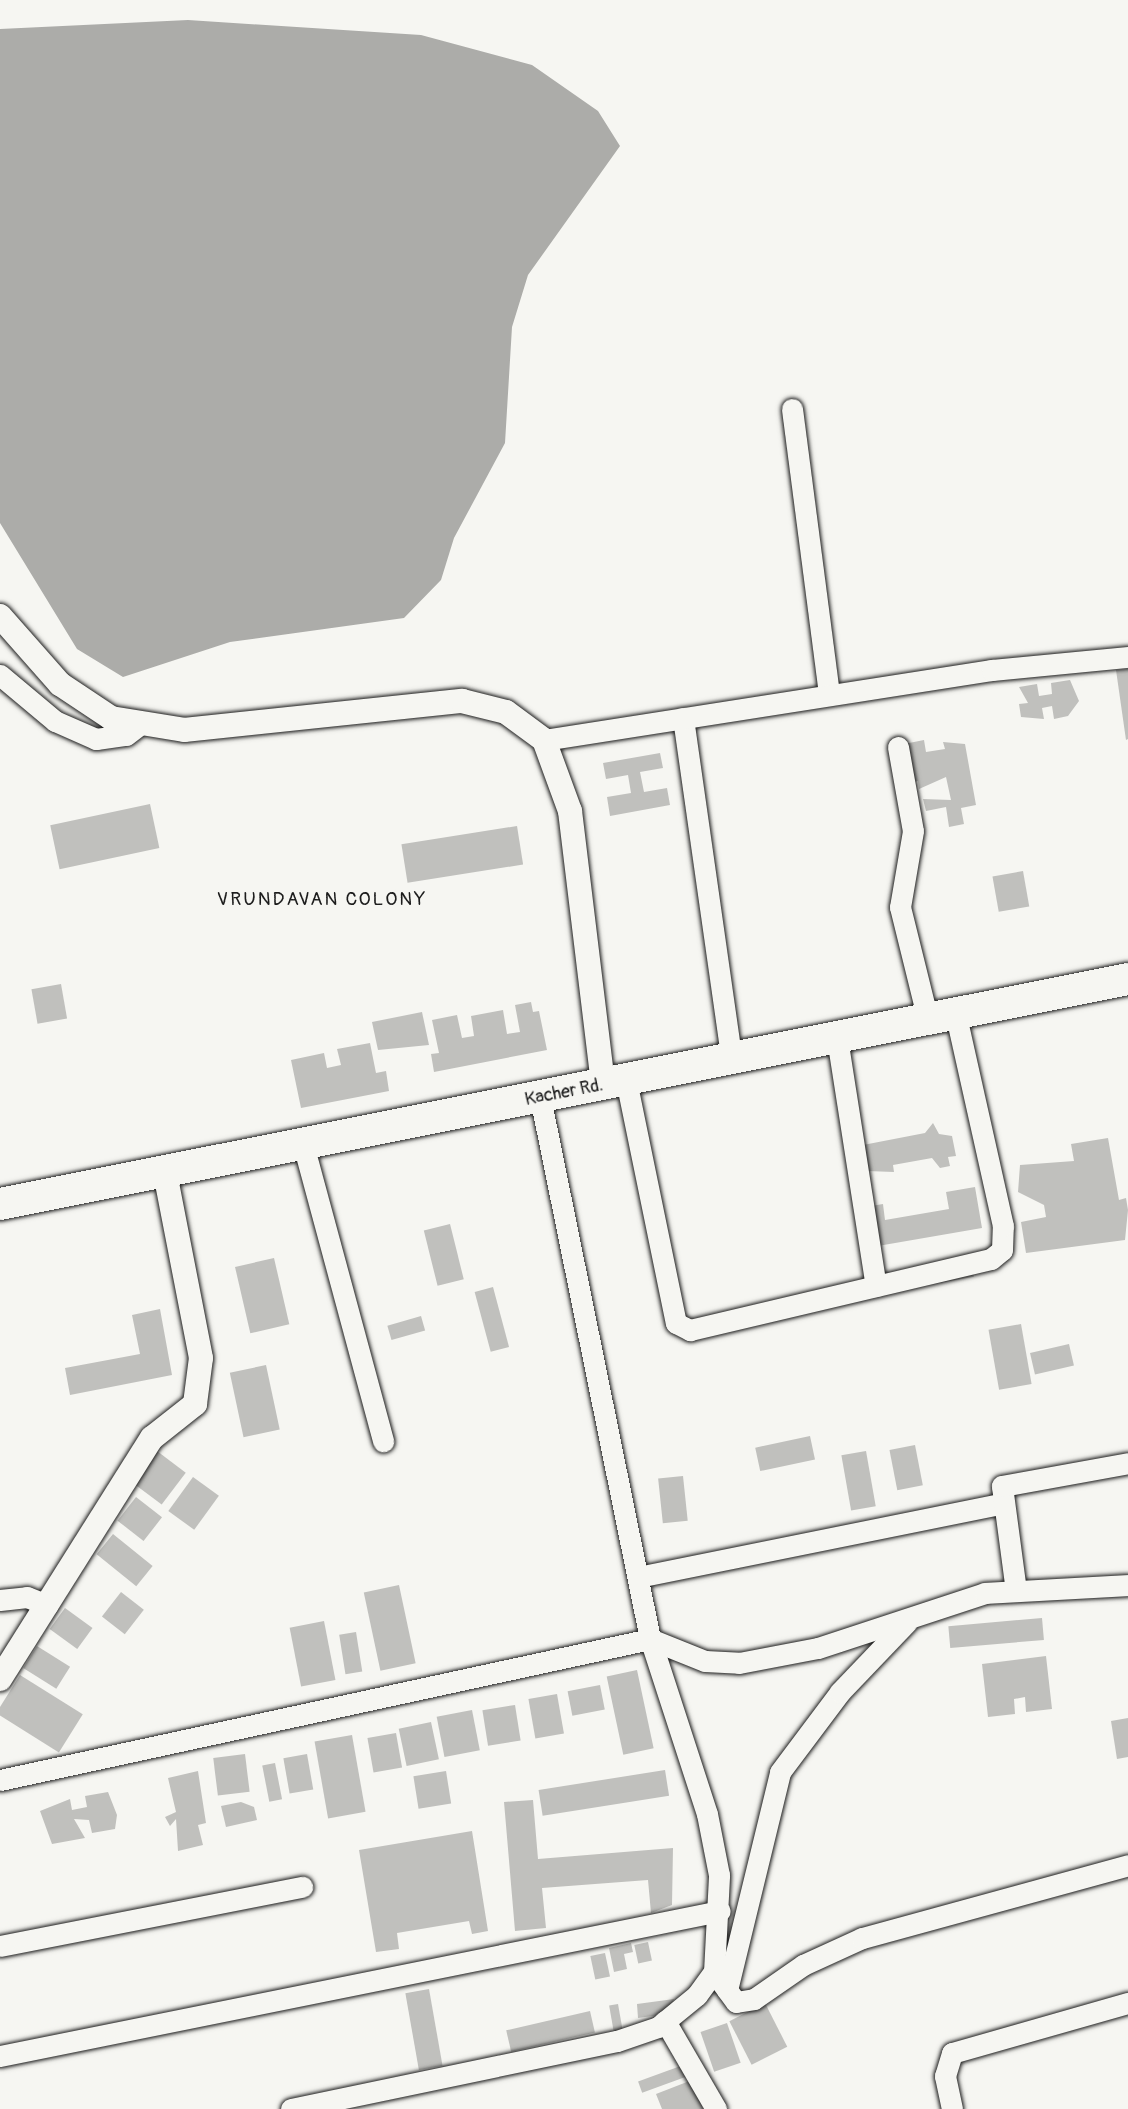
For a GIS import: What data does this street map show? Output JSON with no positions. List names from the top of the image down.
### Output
{
  "streets": {
    "main road": ["Kacher Rd."]
  },
  "districts": ["VRUNDAVAN COLONY"]
}
